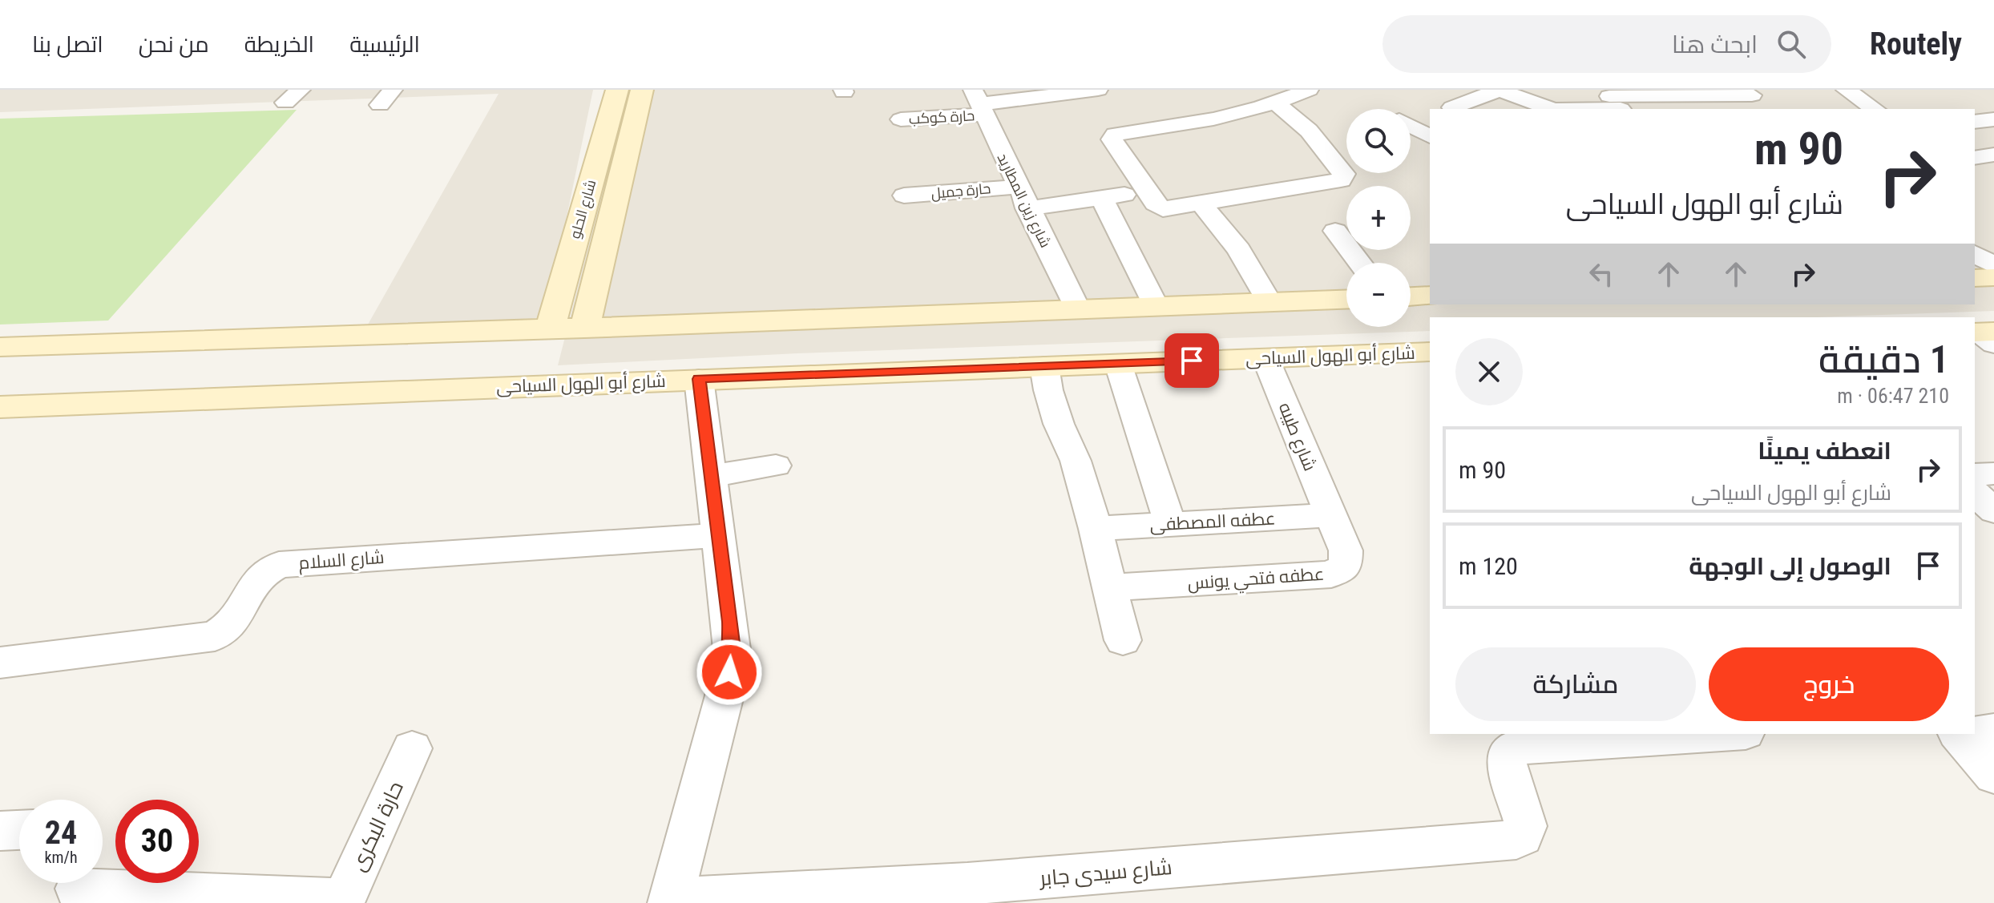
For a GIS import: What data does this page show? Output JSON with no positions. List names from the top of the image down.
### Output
{
  "streets": {
    "main road": ["شارع الحلو", "شارع أبو الهول السياحى"],
    "street": [
      "حارة كوكب",
      "حارة جميل",
      "شارع زين المطاريد",
      "شارع طيبه",
      "عطفه المصطفى",
      "شارع السلام",
      "عطفه فتحي يونس",
      "حارة البكرى",
      "شارع سيدى جابر"
    ]
  },
  "crossings": [
    ["حارة كوكب", "شارع زين المطاريد"],
    ["حارة جميل", "شارع زين المطاريد"],
    ["شارع زين المطاريد", "شارع أبو الهول السياحى"],
    ["شارع الحلو", "شارع أبو الهول السياحى"],
    ["شارع أبو الهول السياحى", "شارع طيبه"],
    ["شارع أبو الهول السياحى", "شارع سيدى جابر"],
    ["شارع طيبه", "عطفه المصطفى"],
    ["شارع طيبه", "عطفه فتحي يونس"],
    ["عطفه المصطفى", "عطفه فتحي يونس"],
    ["شارع السلام", "شارع سيدى جابر"]
  ],
  "page": {
    "header": "Routely",
    "search": "ابحث هنا",
    "nav": [
      "الرئيسية",
      "الخريطة",
      "من نحن",
      "اتصل بنا"
    ],
    "map_buttons": ["+", "−"],
    "turn": ["90 m", "شارع أبو الهول السياحى"],
    "heading": ["1 دقيقة", "210 m · 06:47"],
    "list": [
      {
        "name": "انعطف يمينًا",
        "note": "شارع أبو الهول السياحى",
        "value": "90 m"
      },
      {
        "name": "الوصول إلى الوجهة",
        "value": "120 m"
      }
    ],
    "buttons": ["خروج", "مشاركة"],
    "speed": "24 km/h",
    "limit": "30"
  }
}
